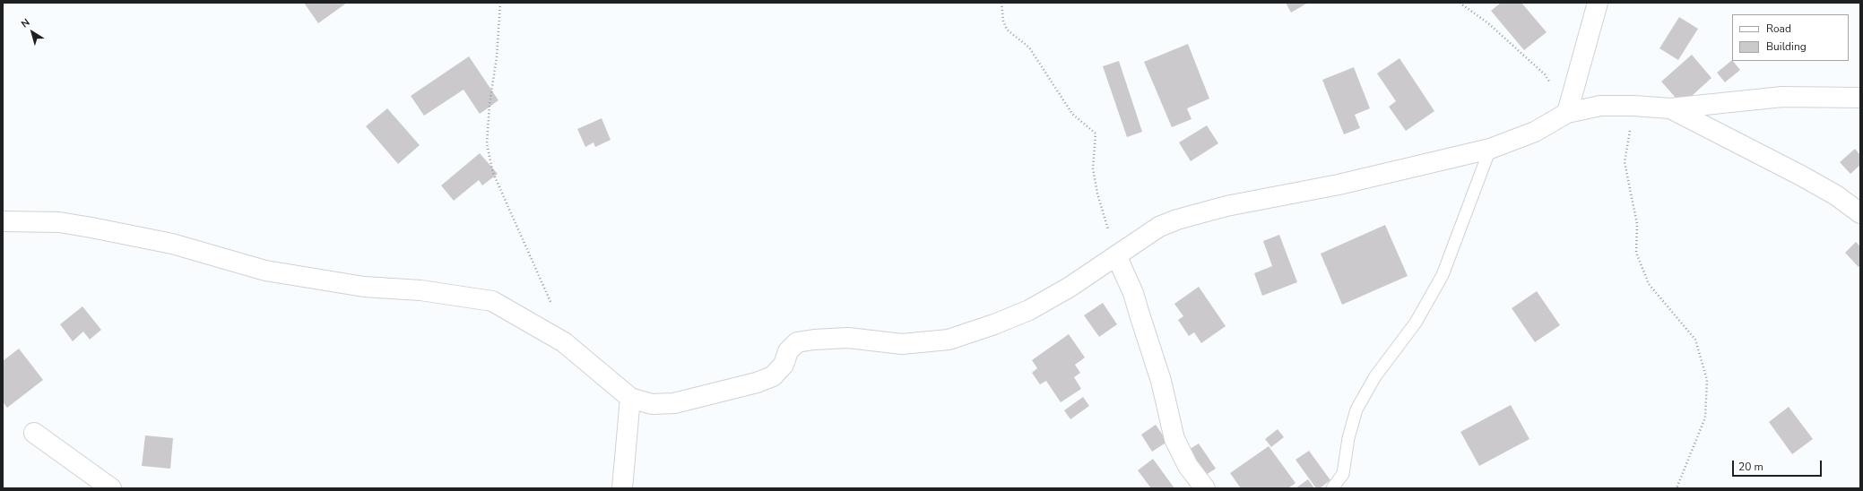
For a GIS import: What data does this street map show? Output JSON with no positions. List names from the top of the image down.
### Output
{
  "legend": ["Road", "Building"],
  "scale_bar": "20 m",
  "north": "top left"
}
